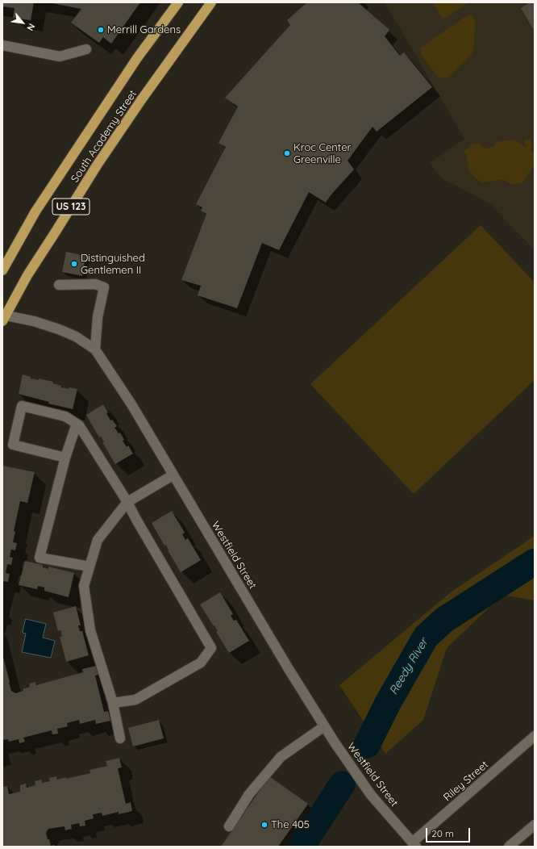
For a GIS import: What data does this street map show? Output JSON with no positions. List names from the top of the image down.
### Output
{
  "streets": {
    "highway": ["South Academy Street", "US 123"],
    "street": ["Westfield Street", "Riley Street"]
  },
  "crossings": [
    ["South Academy Street", "Westfield Street"],
    ["Westfield Street", "Riley Street"]
  ],
  "water": ["Reedy River"],
  "places": [
    "Merrill Gardens",
    "Kroc Center Greenville",
    "Distinguished Gentlemen II",
    "The 405"
  ],
  "scale_bar": "20 m",
  "north": "bottom right"
}
